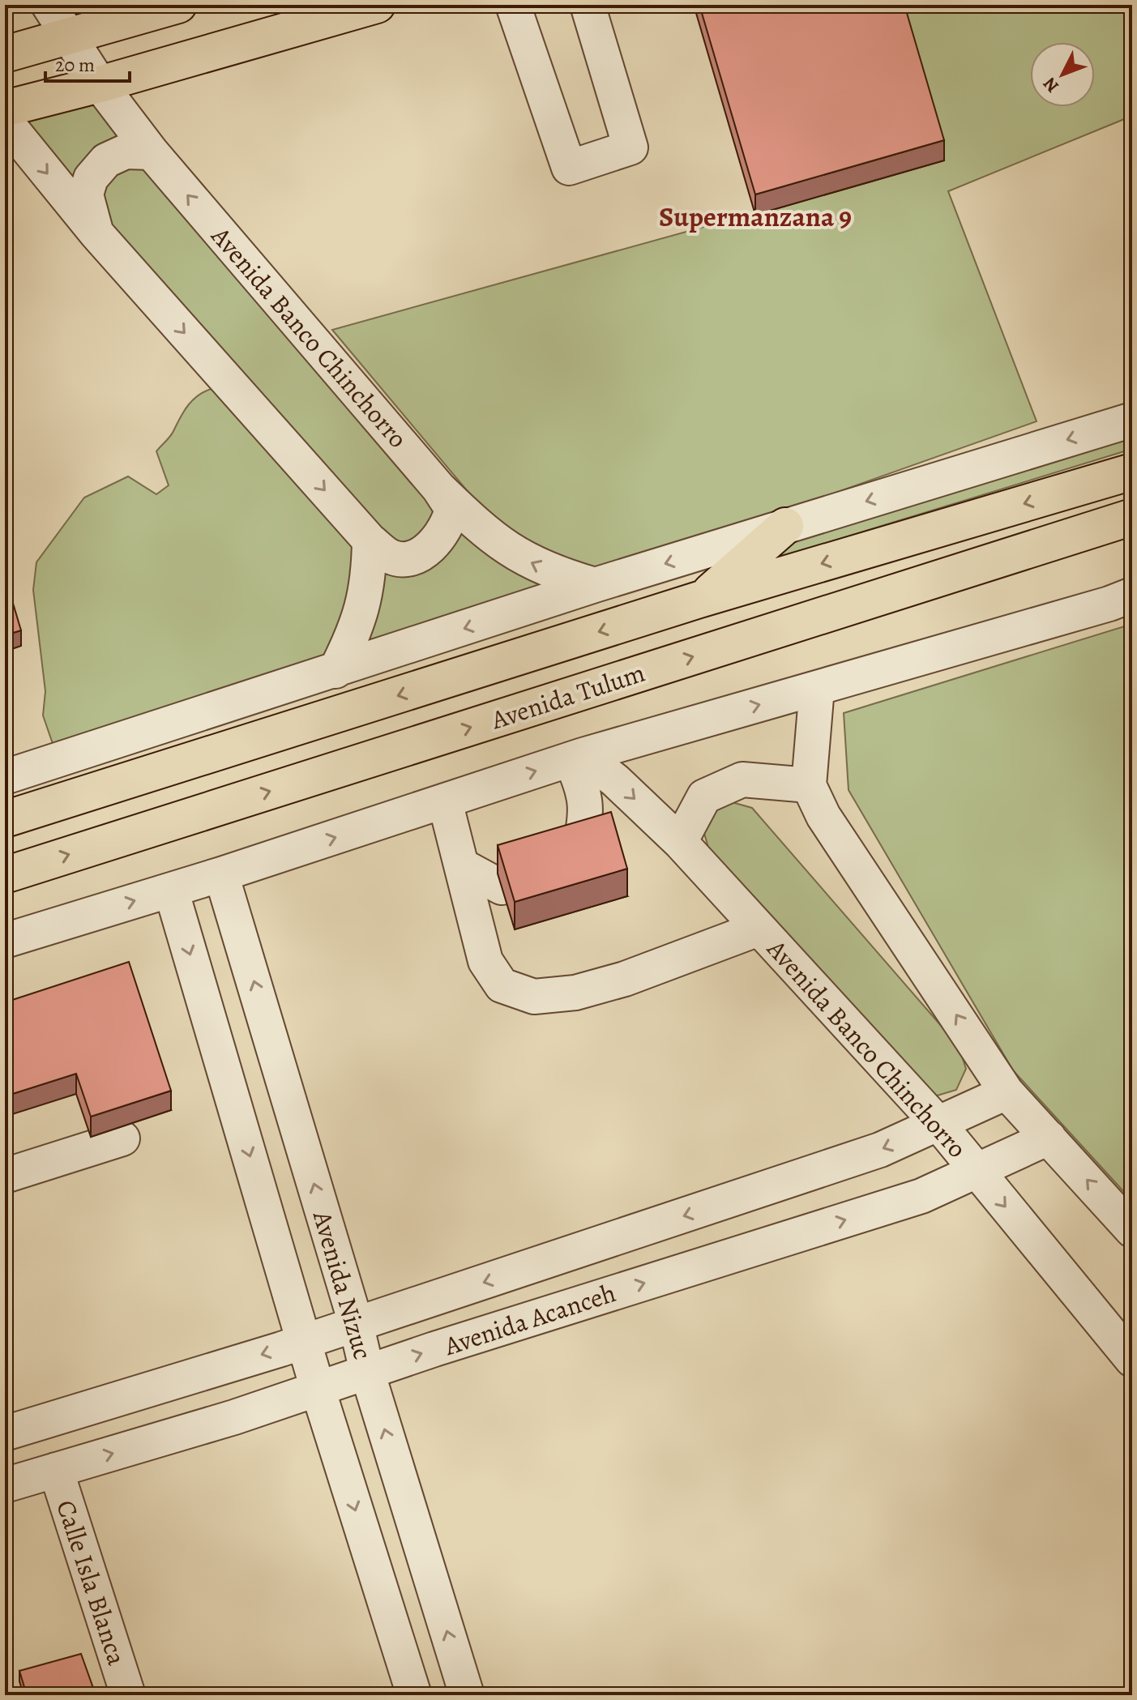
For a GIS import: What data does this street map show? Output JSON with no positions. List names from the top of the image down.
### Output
{
  "streets": {
    "main road": ["Avenida Tulum"],
    "street": [
      "Avenida Banco Chinchorro",
      "Avenida Nizuc",
      "Avenida Acanceh",
      "Calle Isla Blanca"
    ]
  },
  "crossings": [
    ["Avenida Banco Chinchorro", "Avenida Acanceh"],
    ["Avenida Nizuc", "Avenida Acanceh"],
    ["Avenida Acanceh", "Calle Isla Blanca"]
  ],
  "districts": ["Supermanzana 9"],
  "scale_bar": "20 m",
  "north": "bottom left"
}
